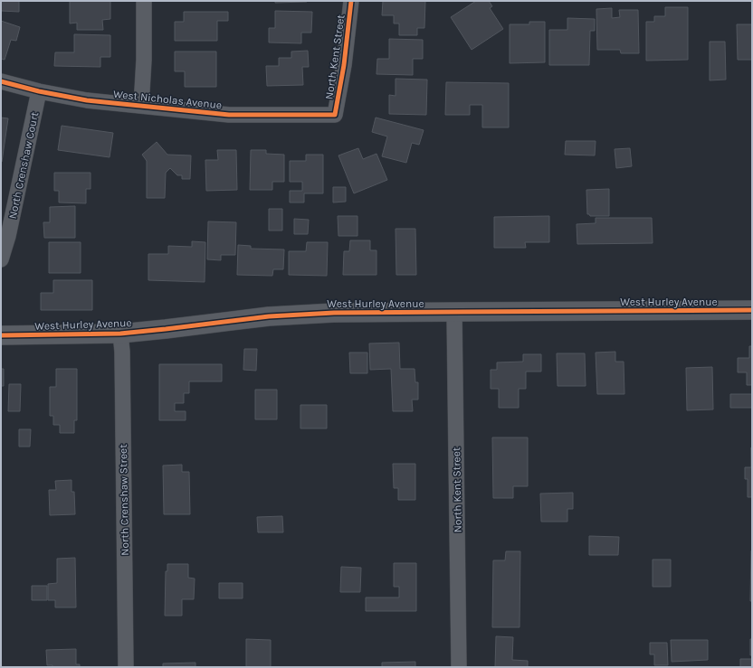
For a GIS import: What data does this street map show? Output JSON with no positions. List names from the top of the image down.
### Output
{
  "streets": {
    "street": [
      "North Kent Street",
      "West Nicholas Avenue",
      "North Crenshaw Court",
      "West Hurley Avenue",
      "North Crenshaw Street"
    ]
  },
  "crossings": [
    ["North Kent Street", "West Nicholas Avenue"],
    ["North Kent Street", "West Hurley Avenue"],
    ["West Nicholas Avenue", "North Crenshaw Court"],
    ["West Hurley Avenue", "North Crenshaw Street"]
  ]
}
